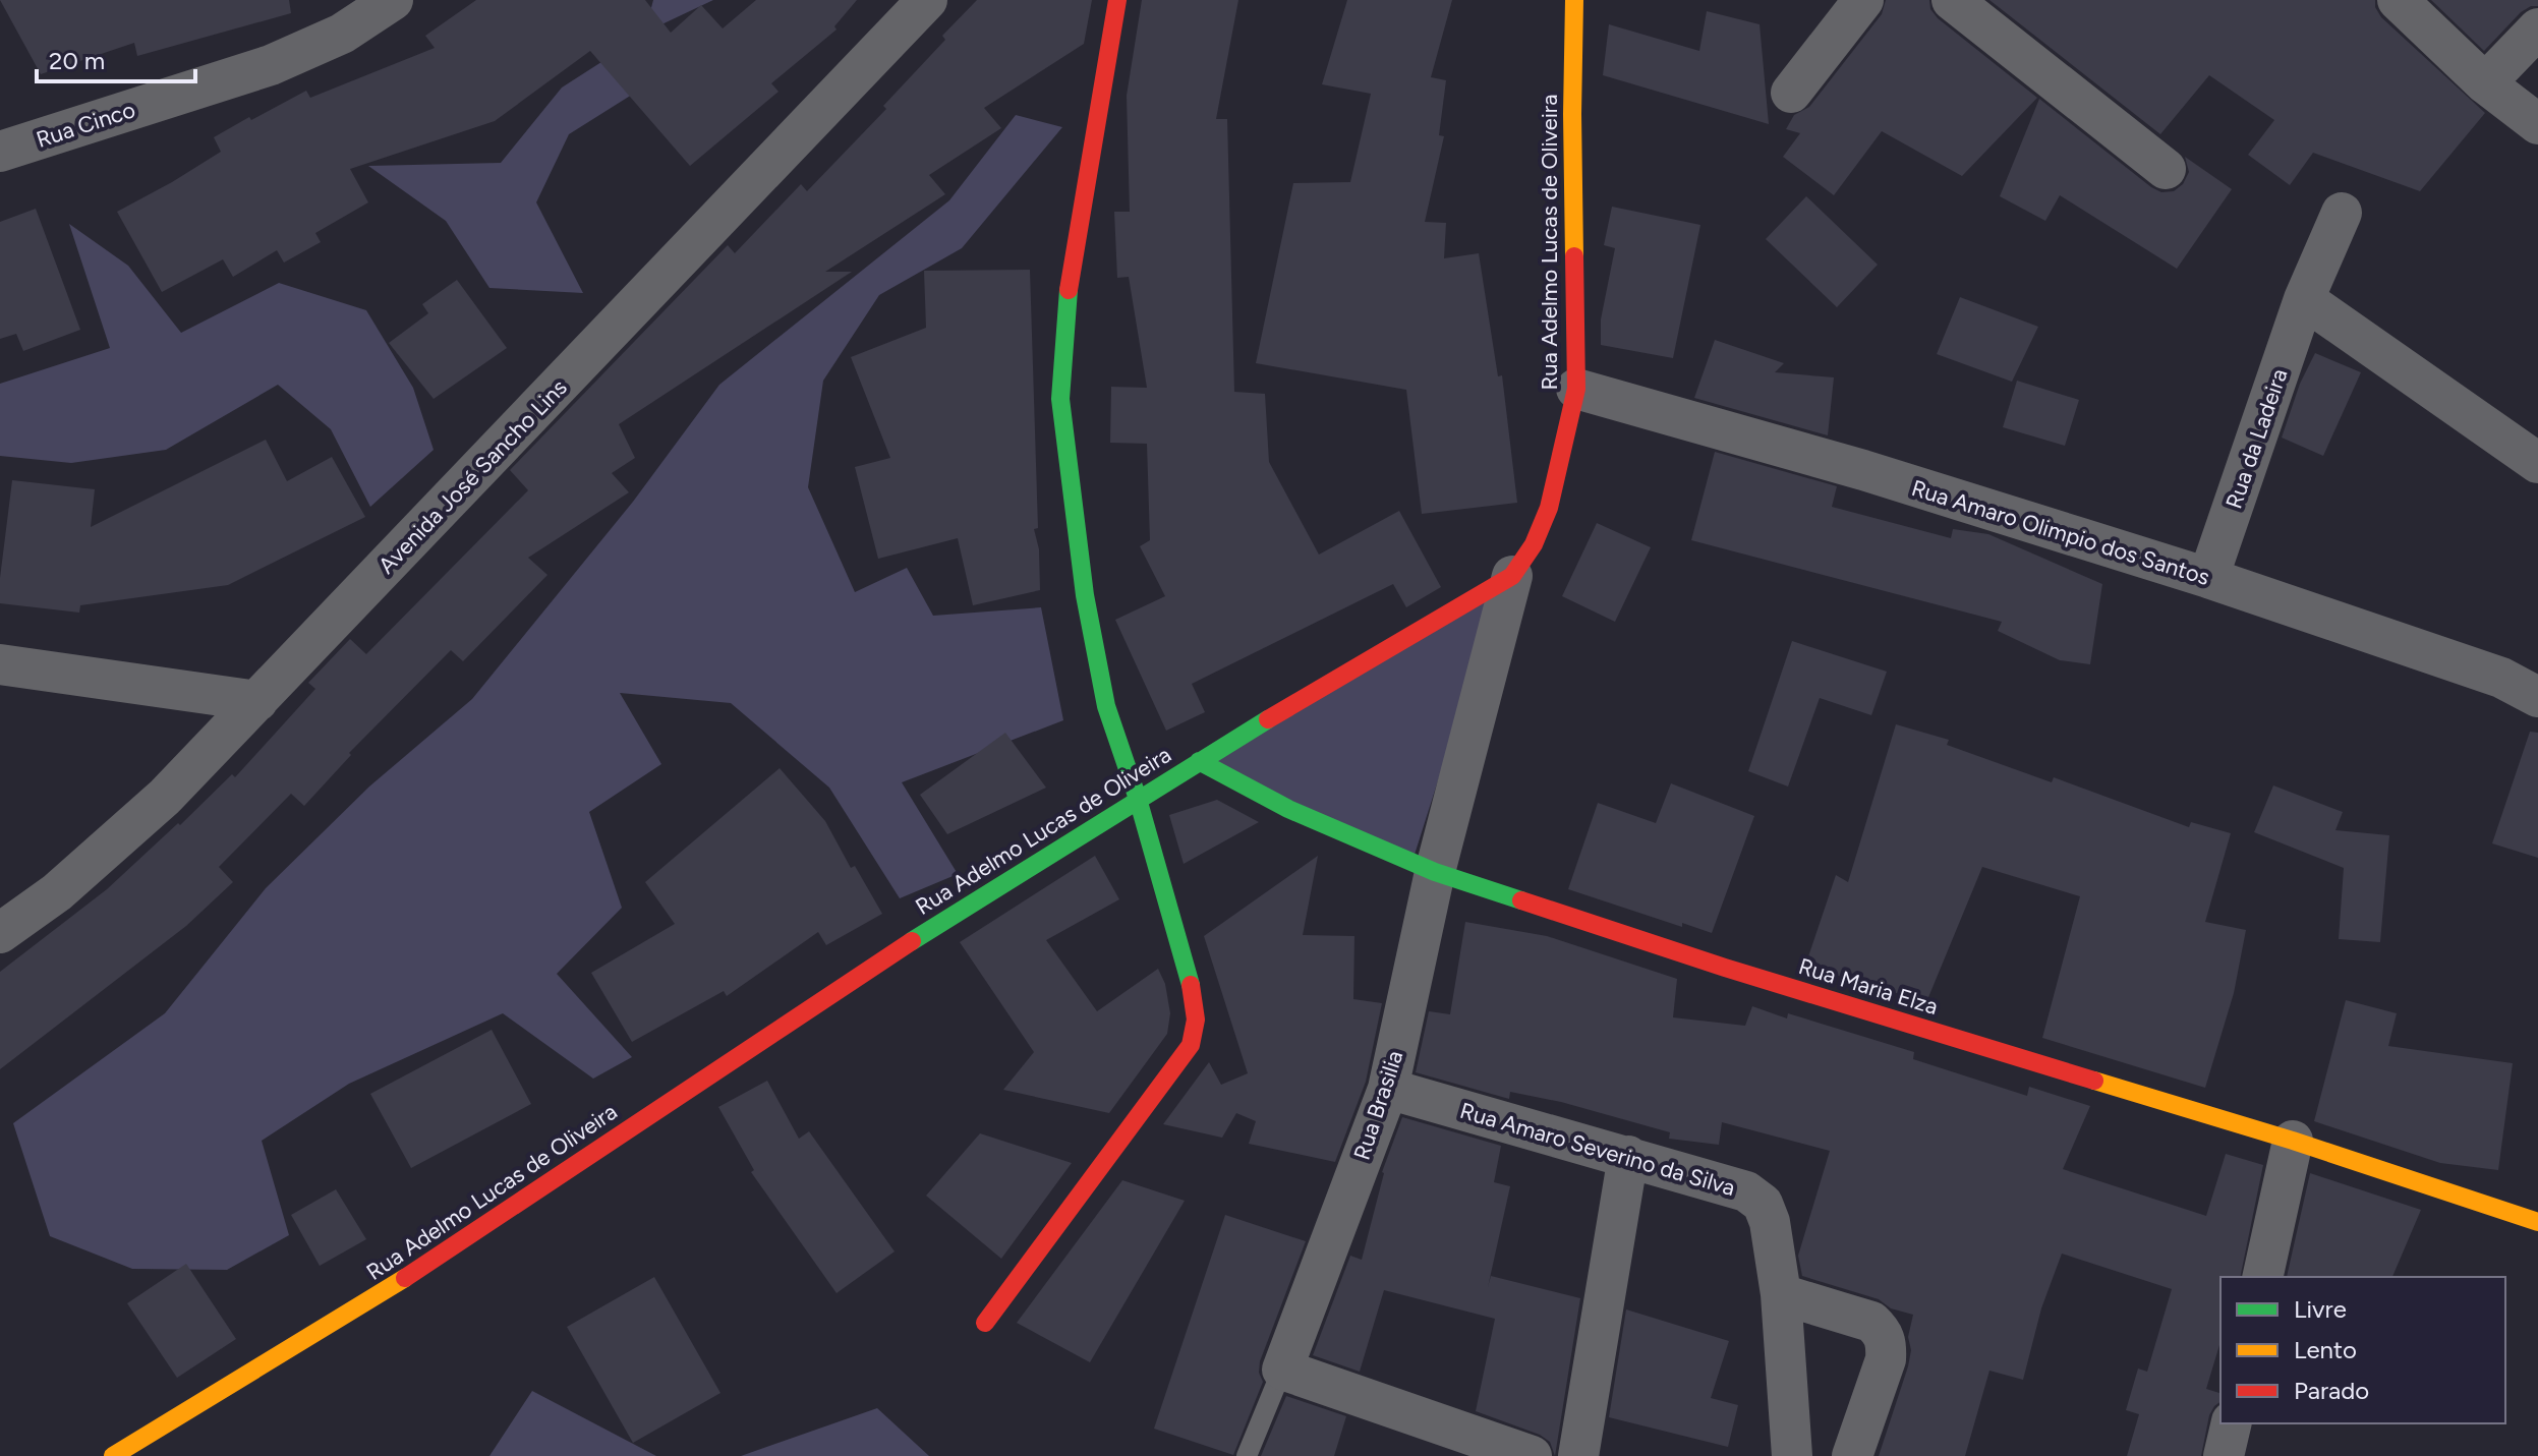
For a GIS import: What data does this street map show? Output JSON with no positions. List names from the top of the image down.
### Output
{
  "streets": {
    "street": [
      "Rua Cinco",
      "Rua Adelmo Lucas de Oliveira",
      "Rua da Ladeira",
      "Avenida José Sancho Lins",
      "Rua Amaro Olimpio dos Santos",
      "Rua Maria Elza",
      "Rua Brasilia",
      "Rua Amaro Severino da Silva"
    ]
  },
  "crossings": [
    ["Rua Adelmo Lucas de Oliveira", "Rua Amaro Olimpio dos Santos"],
    ["Rua Adelmo Lucas de Oliveira", "Rua Maria Elza"],
    ["Rua Adelmo Lucas de Oliveira", "Rua Brasilia"],
    ["Rua da Ladeira", "Rua Amaro Olimpio dos Santos"],
    ["Rua Maria Elza", "Rua Brasilia"],
    ["Rua Brasilia", "Rua Amaro Severino da Silva"]
  ],
  "legend": ["Livre", "Lento", "Parado"],
  "scale_bar": "20 m"
}
